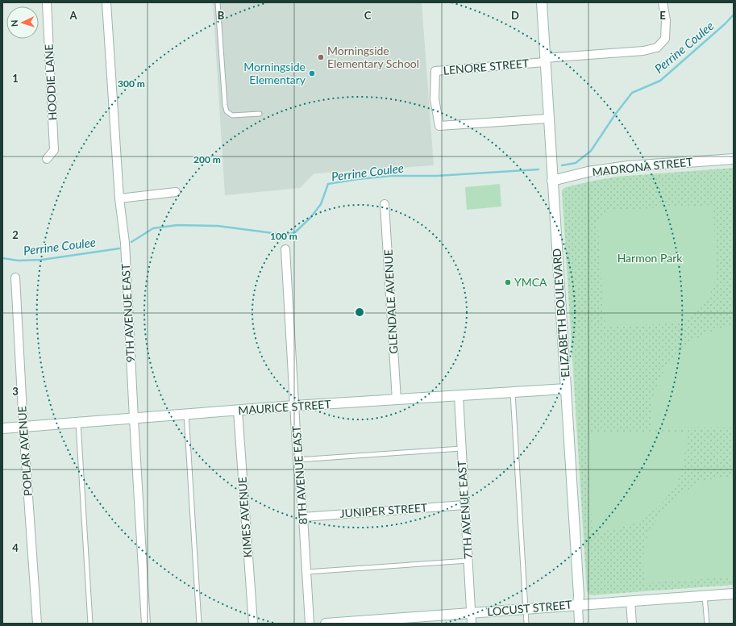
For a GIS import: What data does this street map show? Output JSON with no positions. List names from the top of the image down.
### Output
{
  "streets": {
    "street": [
      "LENORE STREET",
      "HOODIE LANE",
      "MADRONA STREET",
      "GLENDALE AVENUE",
      "9TH AVENUE EAST",
      "ELIZABETH BOULEVARD",
      "MAURICE STREET",
      "POPLAR AVENUE",
      "8TH AVENUE EAST",
      "7TH AVENUE EAST",
      "JUNIPER STREET",
      "KIMES AVENUE",
      "LOCUST STREET"
    ]
  },
  "crossings": [
    ["LENORE STREET", "ELIZABETH BOULEVARD"],
    ["MADRONA STREET", "ELIZABETH BOULEVARD"],
    ["GLENDALE AVENUE", "MAURICE STREET"],
    ["9TH AVENUE EAST", "MAURICE STREET"],
    ["ELIZABETH BOULEVARD", "MAURICE STREET"],
    ["ELIZABETH BOULEVARD", "LOCUST STREET"],
    ["MAURICE STREET", "POPLAR AVENUE"],
    ["MAURICE STREET", "8TH AVENUE EAST"],
    ["MAURICE STREET", "7TH AVENUE EAST"],
    ["MAURICE STREET", "KIMES AVENUE"],
    ["8TH AVENUE EAST", "JUNIPER STREET"],
    ["7TH AVENUE EAST", "JUNIPER STREET"],
    ["7TH AVENUE EAST", "LOCUST STREET"]
  ],
  "water": ["Perrine Coulee"],
  "parks": ["Harmon Park"],
  "places": ["Morningside Elementary School", "Morningside Elementary", "YMCA"],
  "north": "left",
  "grid": {
    "columns": [
      "A",
      "B",
      "C",
      "D",
      "E"
    ],
    "rows": [
      "1",
      "2",
      "3",
      "4"
    ]
  },
  "rings": ["300 m", "200 m", "100 m"]
}
